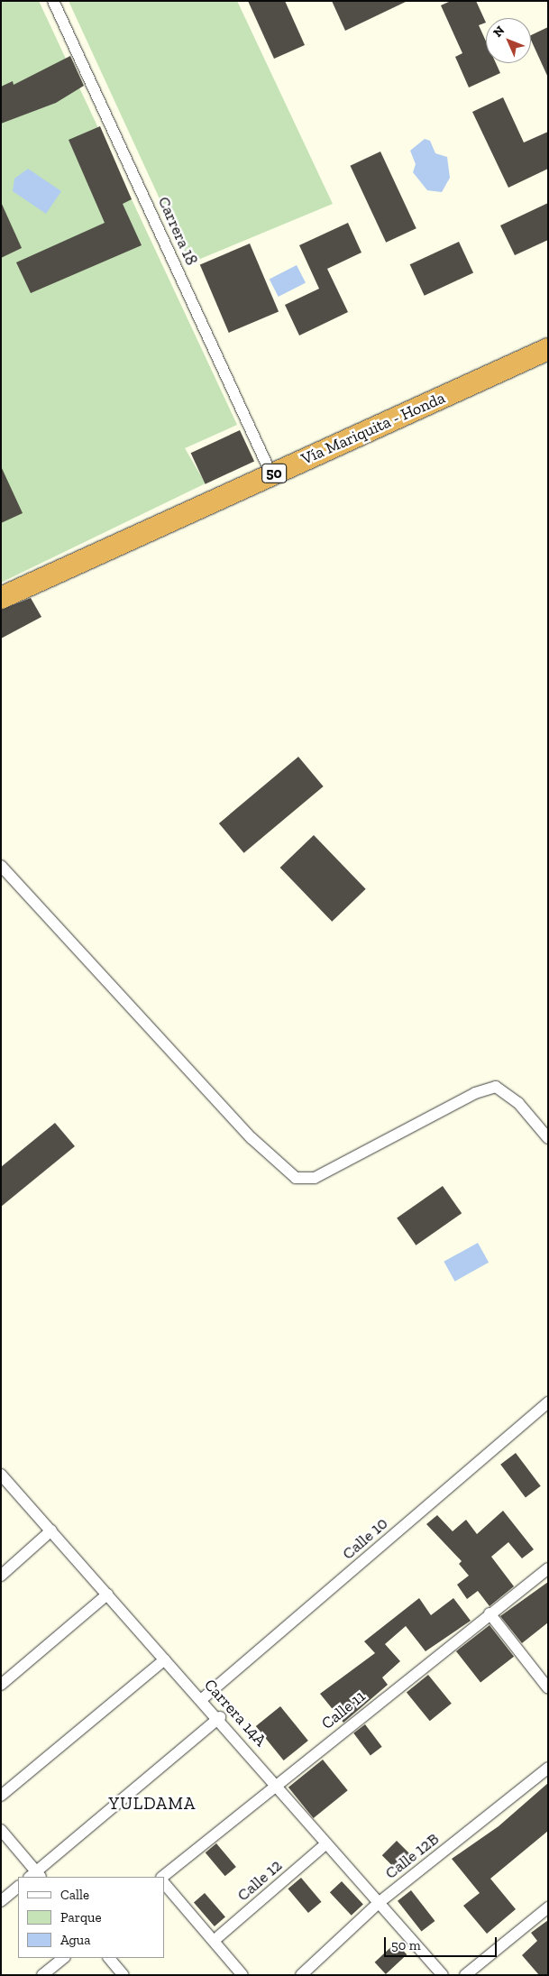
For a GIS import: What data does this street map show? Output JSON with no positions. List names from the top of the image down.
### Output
{
  "streets": {
    "highway": ["Vía Mariquita - Honda", "50"],
    "street": [
      "Carrera 18",
      "Calle 10",
      "Calle 11",
      "Carrera 14A",
      "Calle 12B",
      "Calle 12"
    ]
  },
  "crossings": [
    ["Carrera 18", "Vía Mariquita - Honda"],
    ["Calle 10", "Carrera 14A"],
    ["Calle 11", "Carrera 14A"],
    ["Carrera 14A", "Calle 12B"],
    ["Carrera 14A", "Calle 12"]
  ],
  "districts": ["YULDAMA"],
  "legend": ["Calle", "Parque", "Agua"],
  "scale_bar": "50 m",
  "north": "top left"
}
